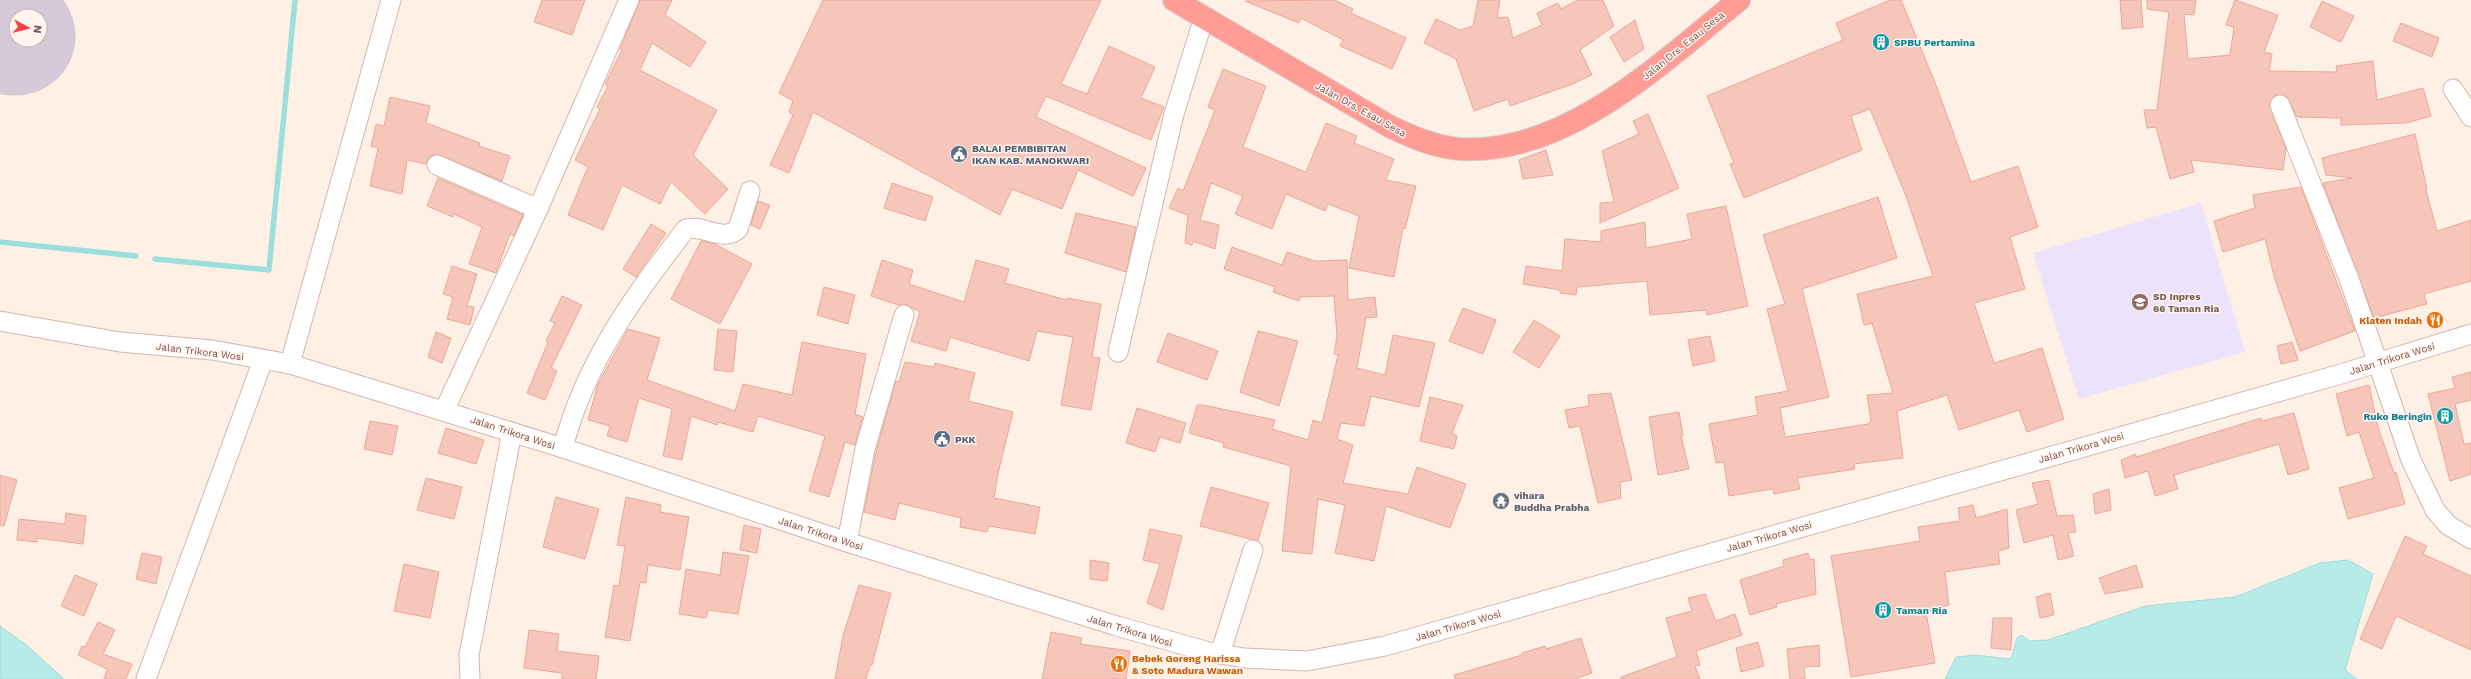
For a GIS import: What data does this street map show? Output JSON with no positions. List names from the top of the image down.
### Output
{
  "streets": {
    "highway": ["Jalan Drs. Esau Sesa"],
    "street": ["Jalan Trikora Wosi"]
  },
  "places": {
    "building": ["SPBU Pertamina", "Ruko Beringin", "Taman Ria"],
    "public building": ["BALAI PEMBIBITAN IKAN KAB. MANOKWARI", "PKK"],
    "school or university": ["SD Inpres 66 Taman Ria"],
    "restaurant": ["Klaten Indah", "Bebek Goreng Harissa & Soto Madura Wawan"],
    "temple": ["vihara Buddha Prabha"]
  },
  "north": "right"
}
